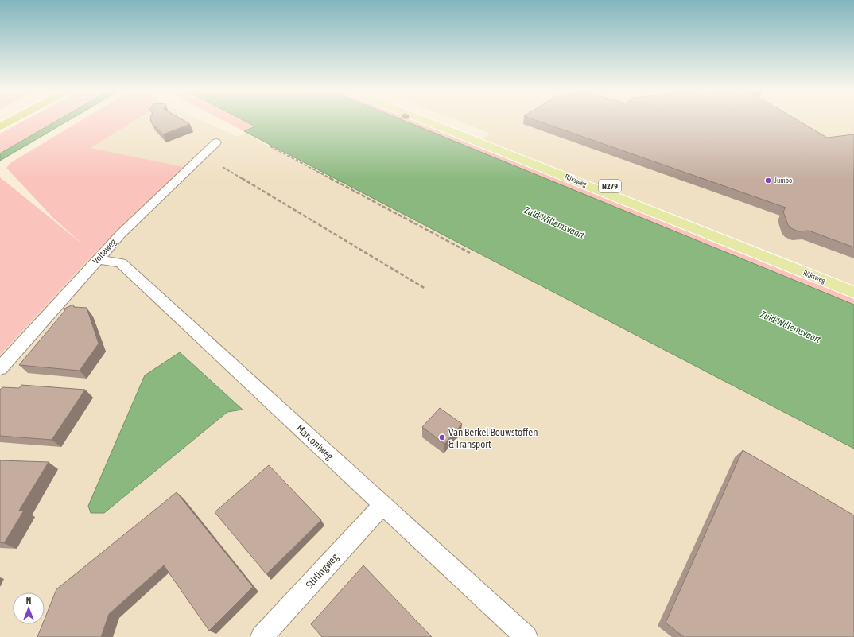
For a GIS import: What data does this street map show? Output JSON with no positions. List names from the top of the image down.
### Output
{
  "streets": {
    "main road": ["Rijksweg", "N279"],
    "street": ["Voltaweg", "Marconiweg", "Stirlingweg"]
  },
  "crossings": [
    ["Voltaweg", "Marconiweg"],
    ["Marconiweg", "Stirlingweg"]
  ],
  "water": ["Zuid-Willemsvaart"],
  "places": ["Jumbo", "Van Berkel Bouwstoffen & Transport"],
  "north": "top"
}
